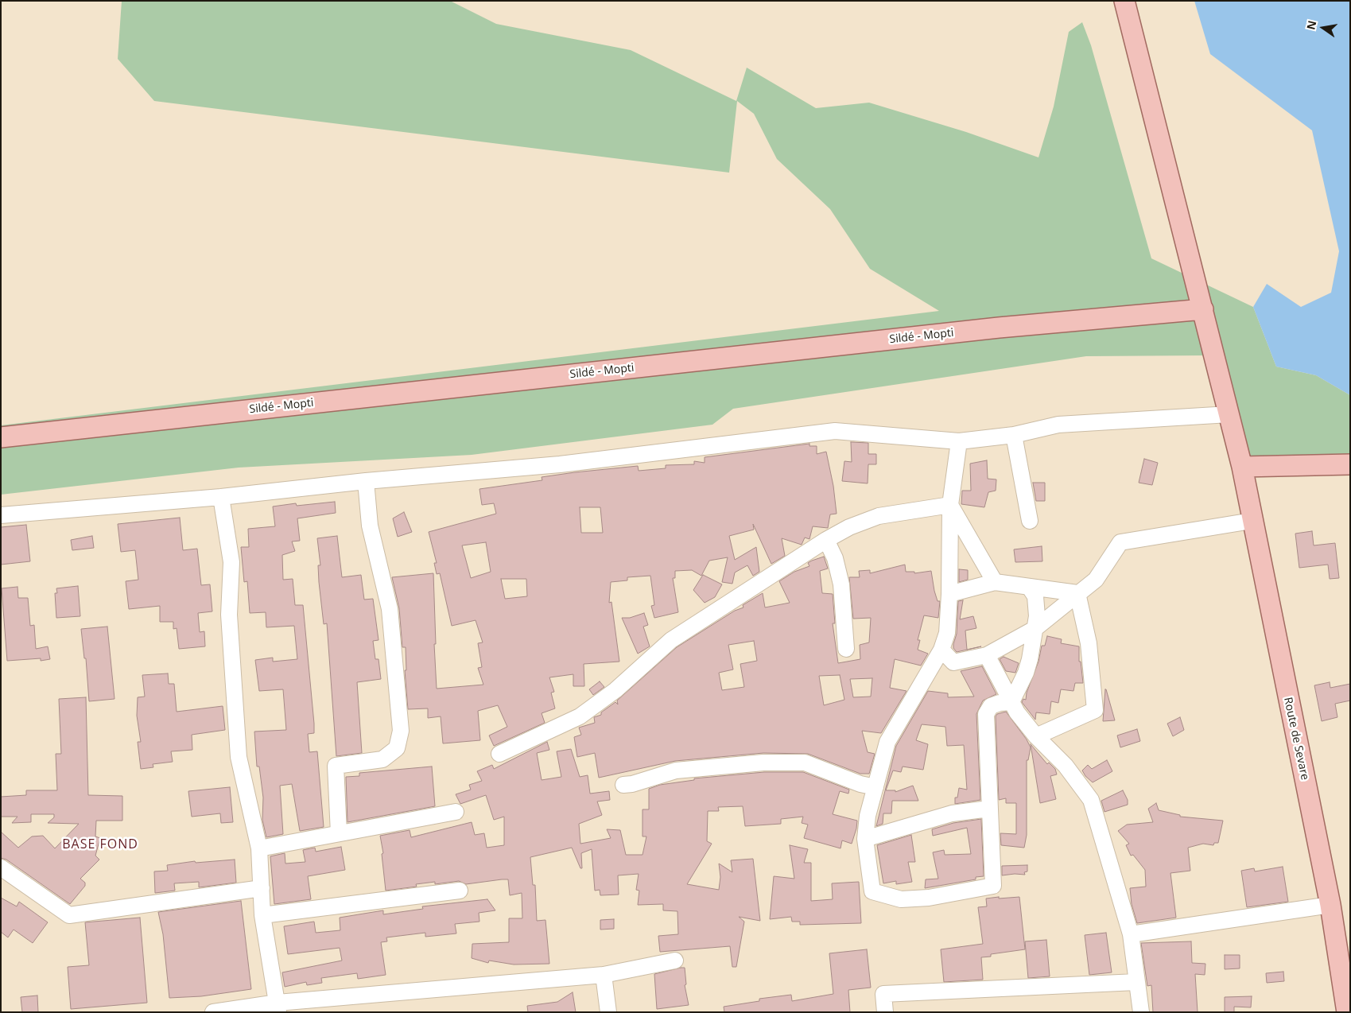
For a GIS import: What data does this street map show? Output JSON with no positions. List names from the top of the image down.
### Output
{
  "streets": {
    "main road": ["Sildé - Mopti", "Route de Sevare"]
  },
  "crossings": [
    ["Sildé - Mopti", "Route de Sevare"]
  ],
  "districts": ["BASE FOND"],
  "north": "left"
}
